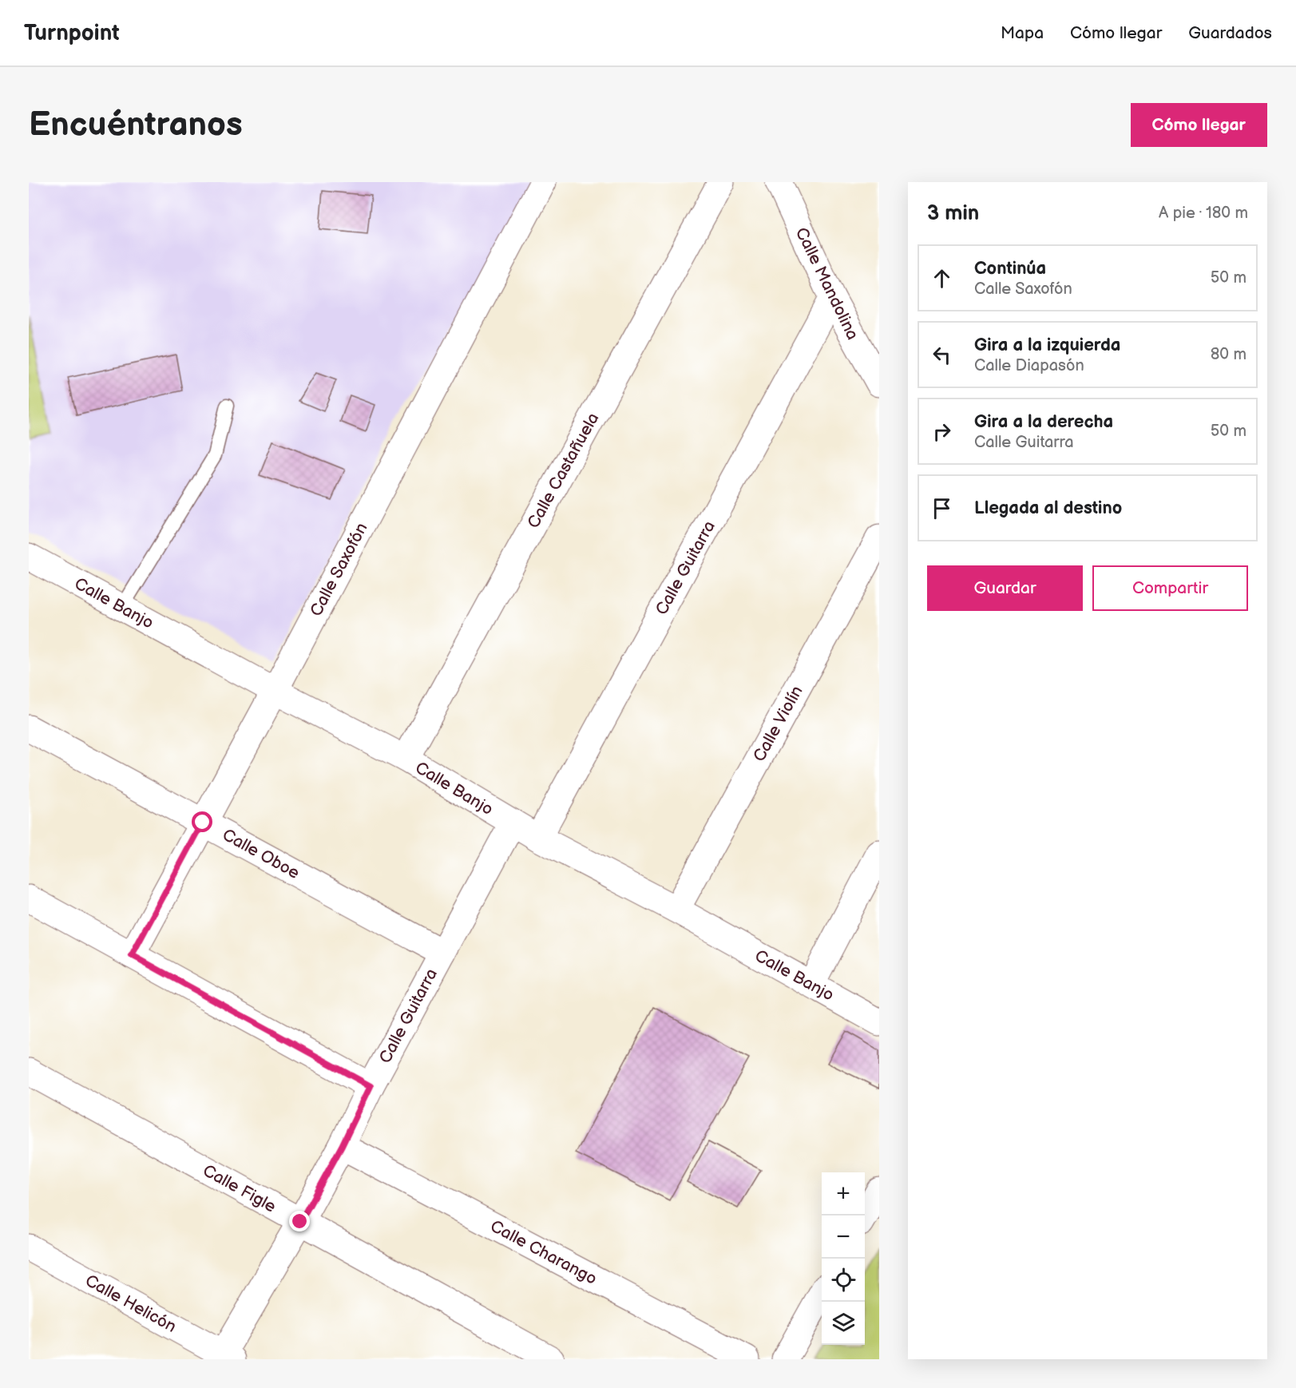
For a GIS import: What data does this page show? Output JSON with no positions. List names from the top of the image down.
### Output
{
  "streets": {
    "street": [
      "Calle Mandolina",
      "Calle Castañuela",
      "Calle Guitarra",
      "Calle Saxofón",
      "Calle Banjo",
      "Calle Violín",
      "Calle Oboe",
      "Calle Figle",
      "Calle Charango",
      "Calle Helicón"
    ]
  },
  "crossings": [
    ["Calle Mandolina", "Calle Guitarra"],
    ["Calle Castañuela", "Calle Banjo"],
    ["Calle Guitarra", "Calle Banjo"],
    ["Calle Guitarra", "Calle Oboe"],
    ["Calle Guitarra", "Calle Figle"],
    ["Calle Guitarra", "Calle Charango"],
    ["Calle Guitarra", "Calle Helicón"],
    ["Calle Saxofón", "Calle Banjo"],
    ["Calle Saxofón", "Calle Oboe"],
    ["Calle Banjo", "Calle Violín"]
  ],
  "page": {
    "header": "Turnpoint",
    "nav": ["Mapa", "Cómo llegar", "Guardados"],
    "buttons": [
      "Cómo llegar",
      ["Guardar", "Compartir"]
    ],
    "title": "Encuéntranos",
    "heading": ["3 min", "A pie · 180 m"],
    "list": [
      ["Continúa", "Calle Saxofón", "50 m"],
      ["Gira a la izquierda", "Calle Diapasón", "80 m"],
      ["Gira a la derecha", "Calle Guitarra", "50 m"],
      "Llegada al destino"
    ],
    "map_buttons": ["+", "−"]
  }
}
